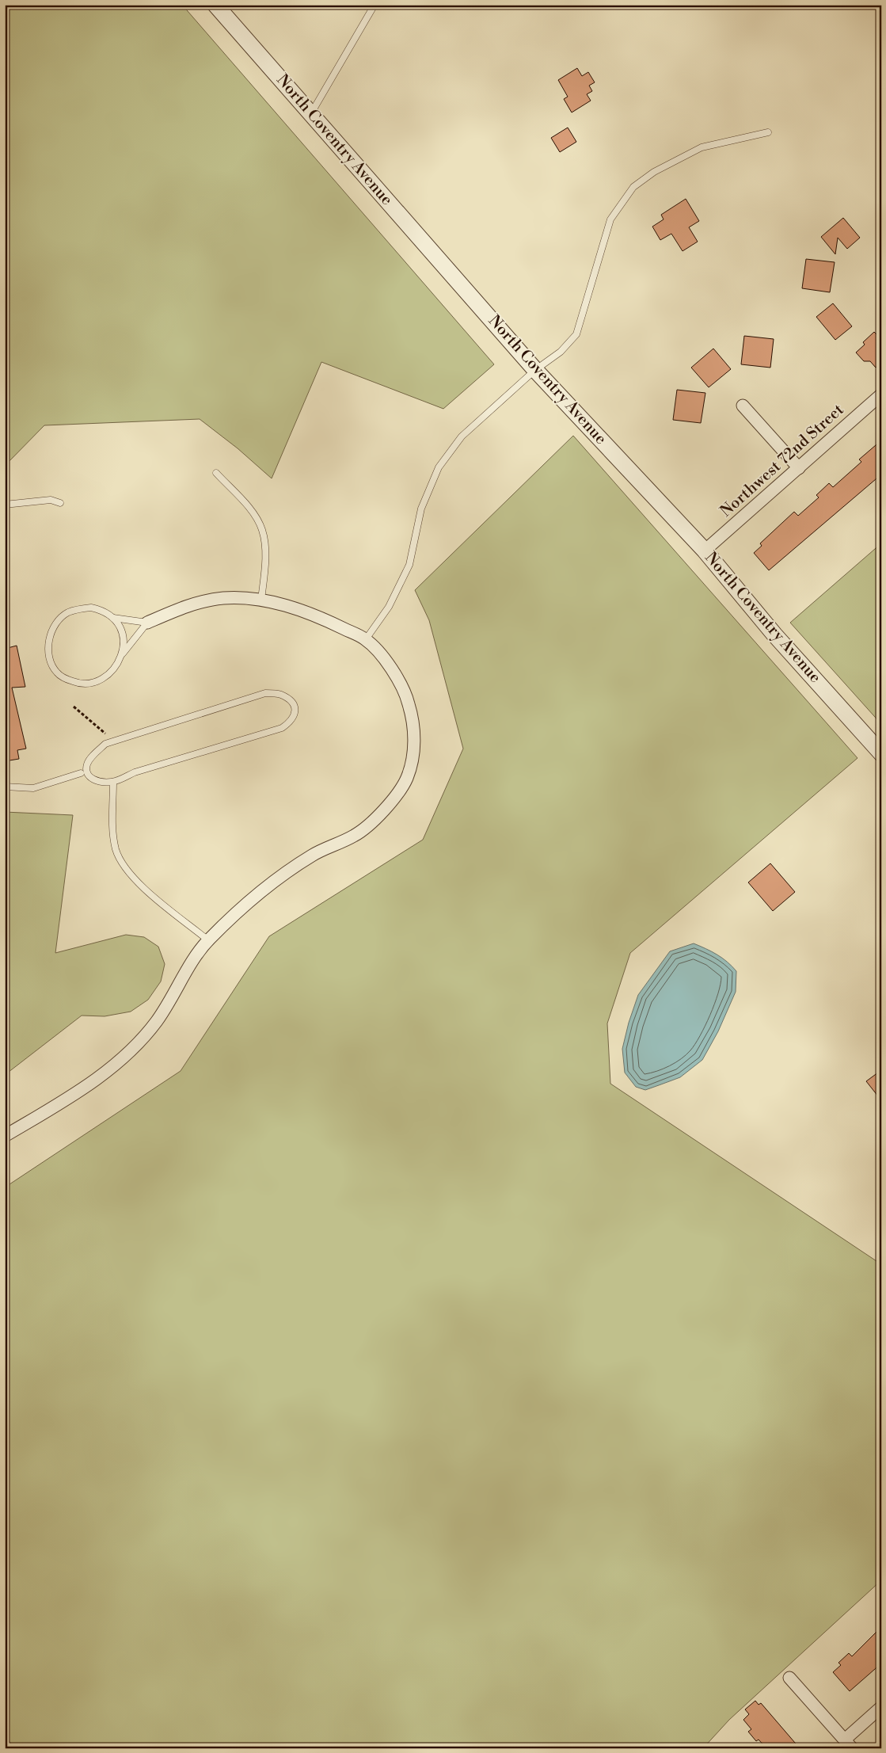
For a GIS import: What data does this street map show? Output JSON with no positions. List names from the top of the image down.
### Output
{
  "streets": {
    "street": ["North Coventry Avenue", "Northwest 72nd Street"]
  },
  "crossings": [
    ["North Coventry Avenue", "Northwest 72nd Street"]
  ]
}
